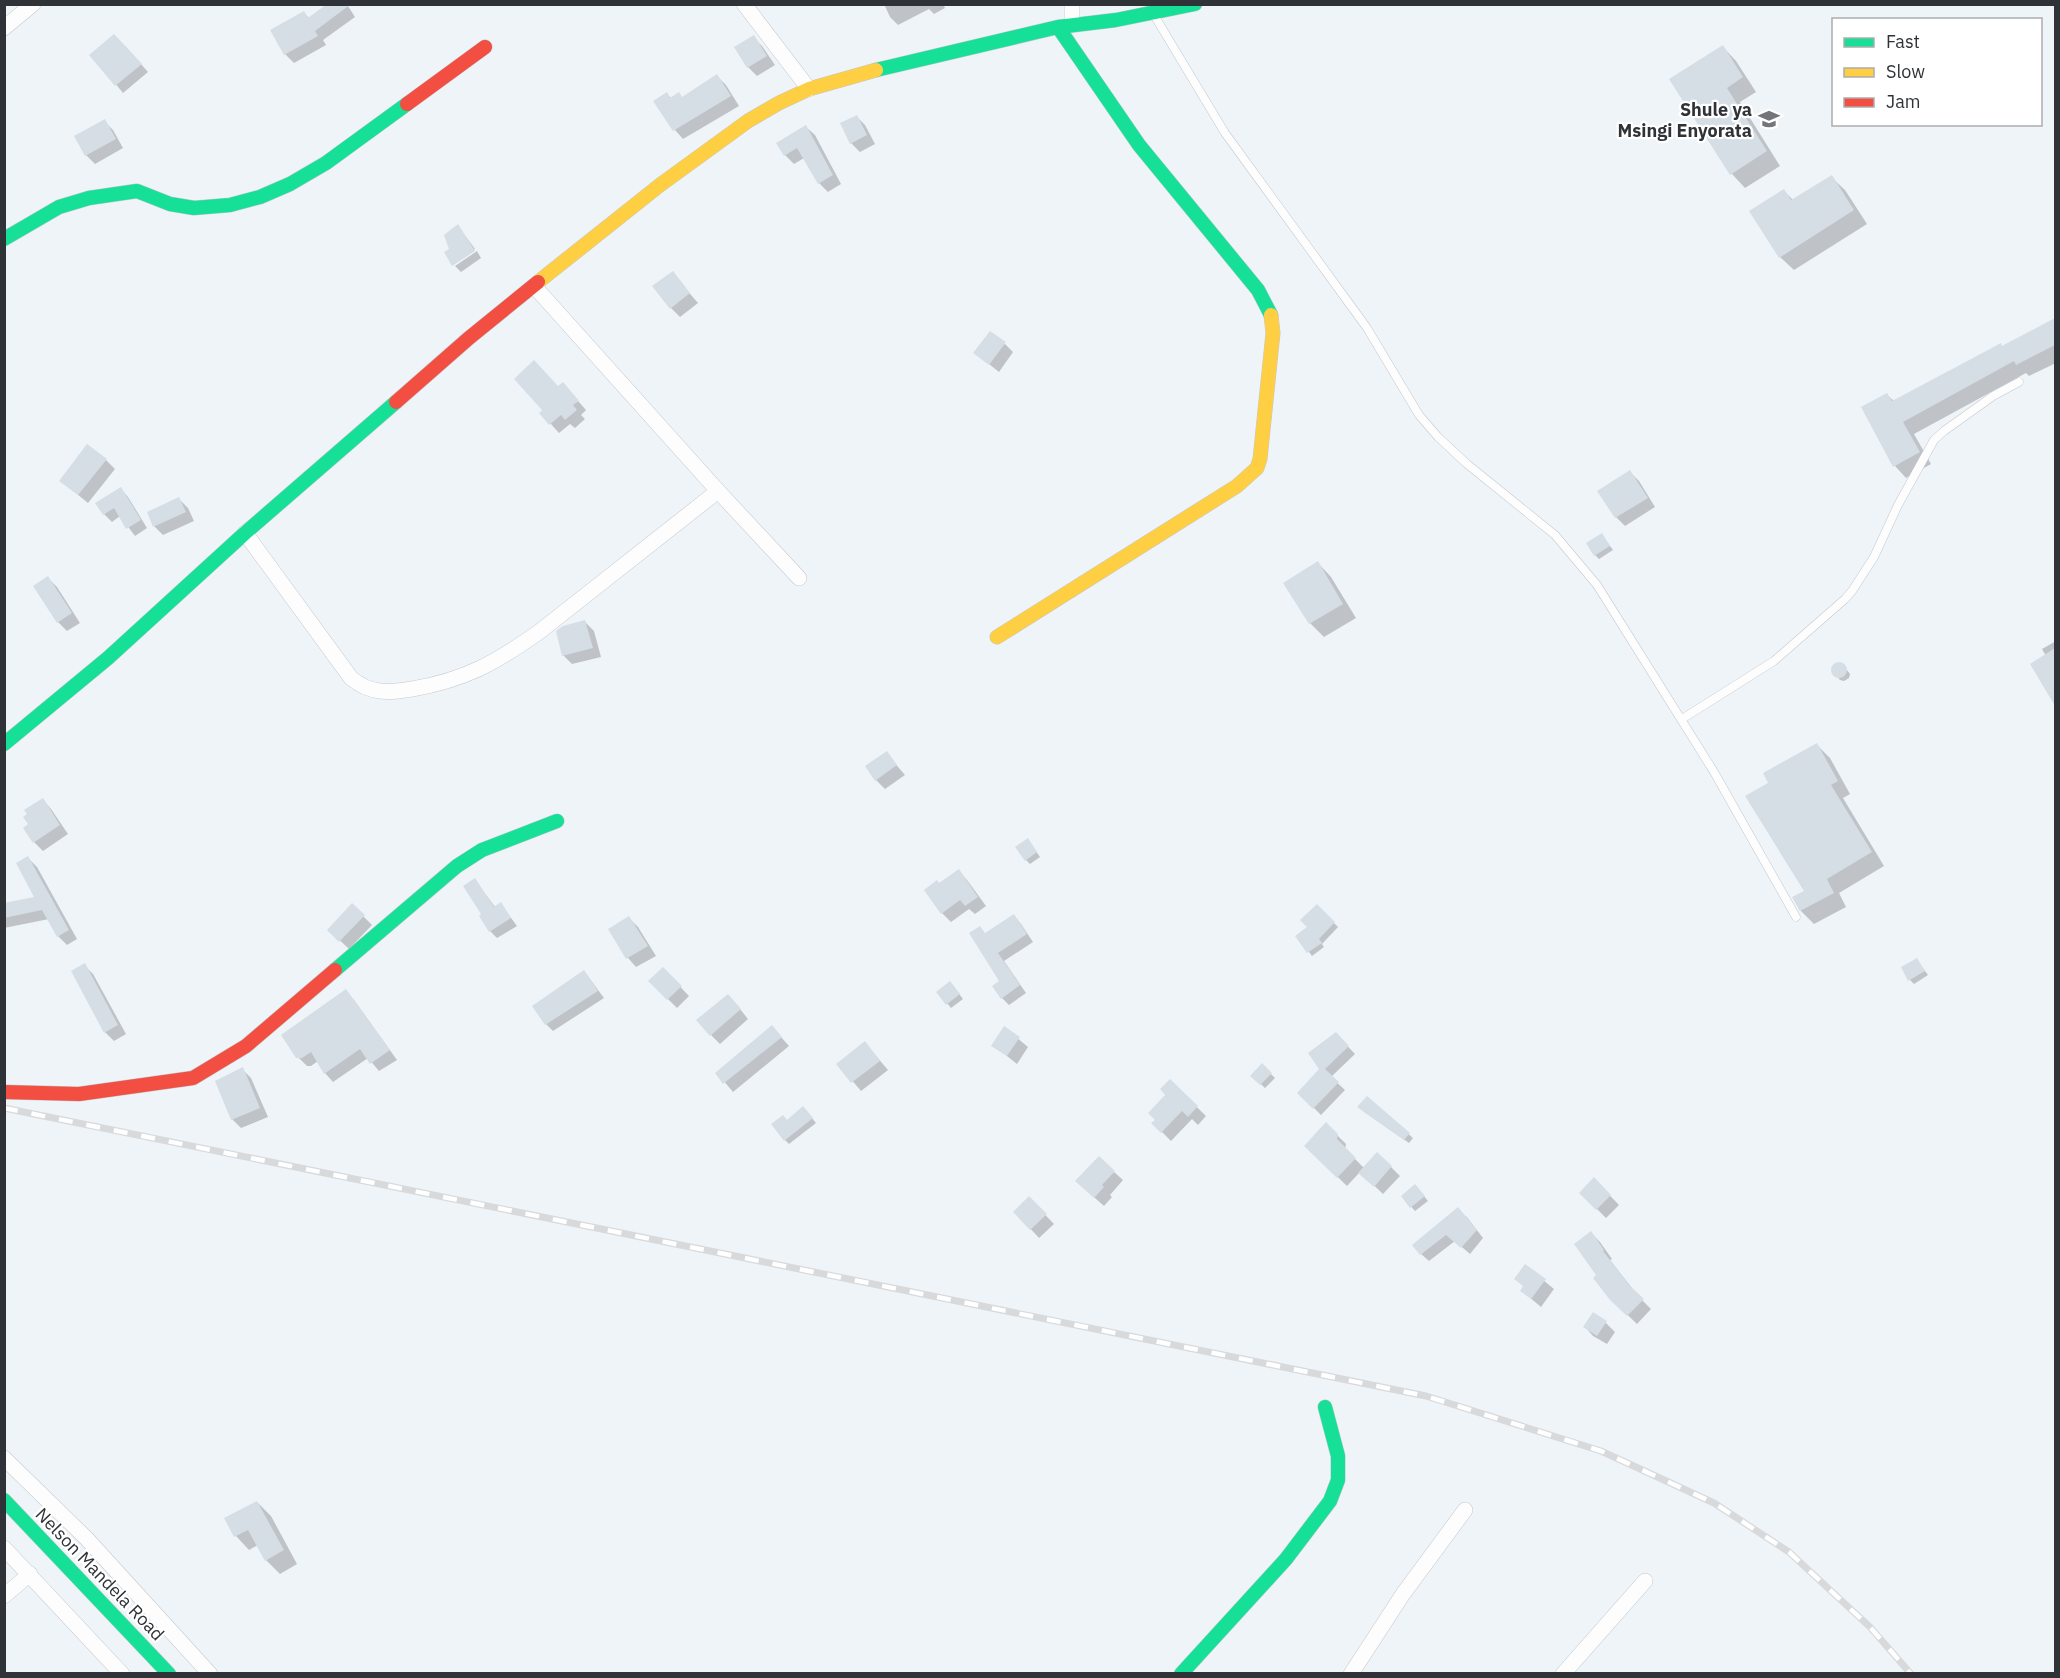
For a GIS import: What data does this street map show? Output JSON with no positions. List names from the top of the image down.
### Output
{
  "streets": {
    "street": ["Nelson Mandela Road"]
  },
  "places": {
    "school or university": ["Shule ya Msingi Enyorata"]
  },
  "legend": ["Fast", "Slow", "Jam"]
}
